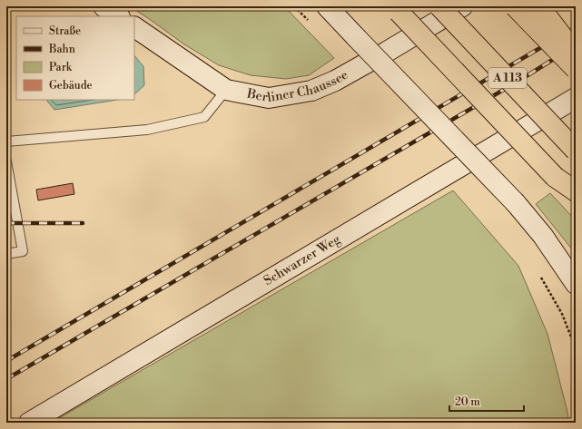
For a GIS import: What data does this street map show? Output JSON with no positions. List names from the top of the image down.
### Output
{
  "streets": {
    "highway": ["A 113"],
    "street": ["Berliner Chaussee", "Schwarzer Weg"]
  },
  "legend": [
    "Straße",
    "Bahn",
    "Park",
    "Gebäude"
  ],
  "scale_bar": "20 m"
}
